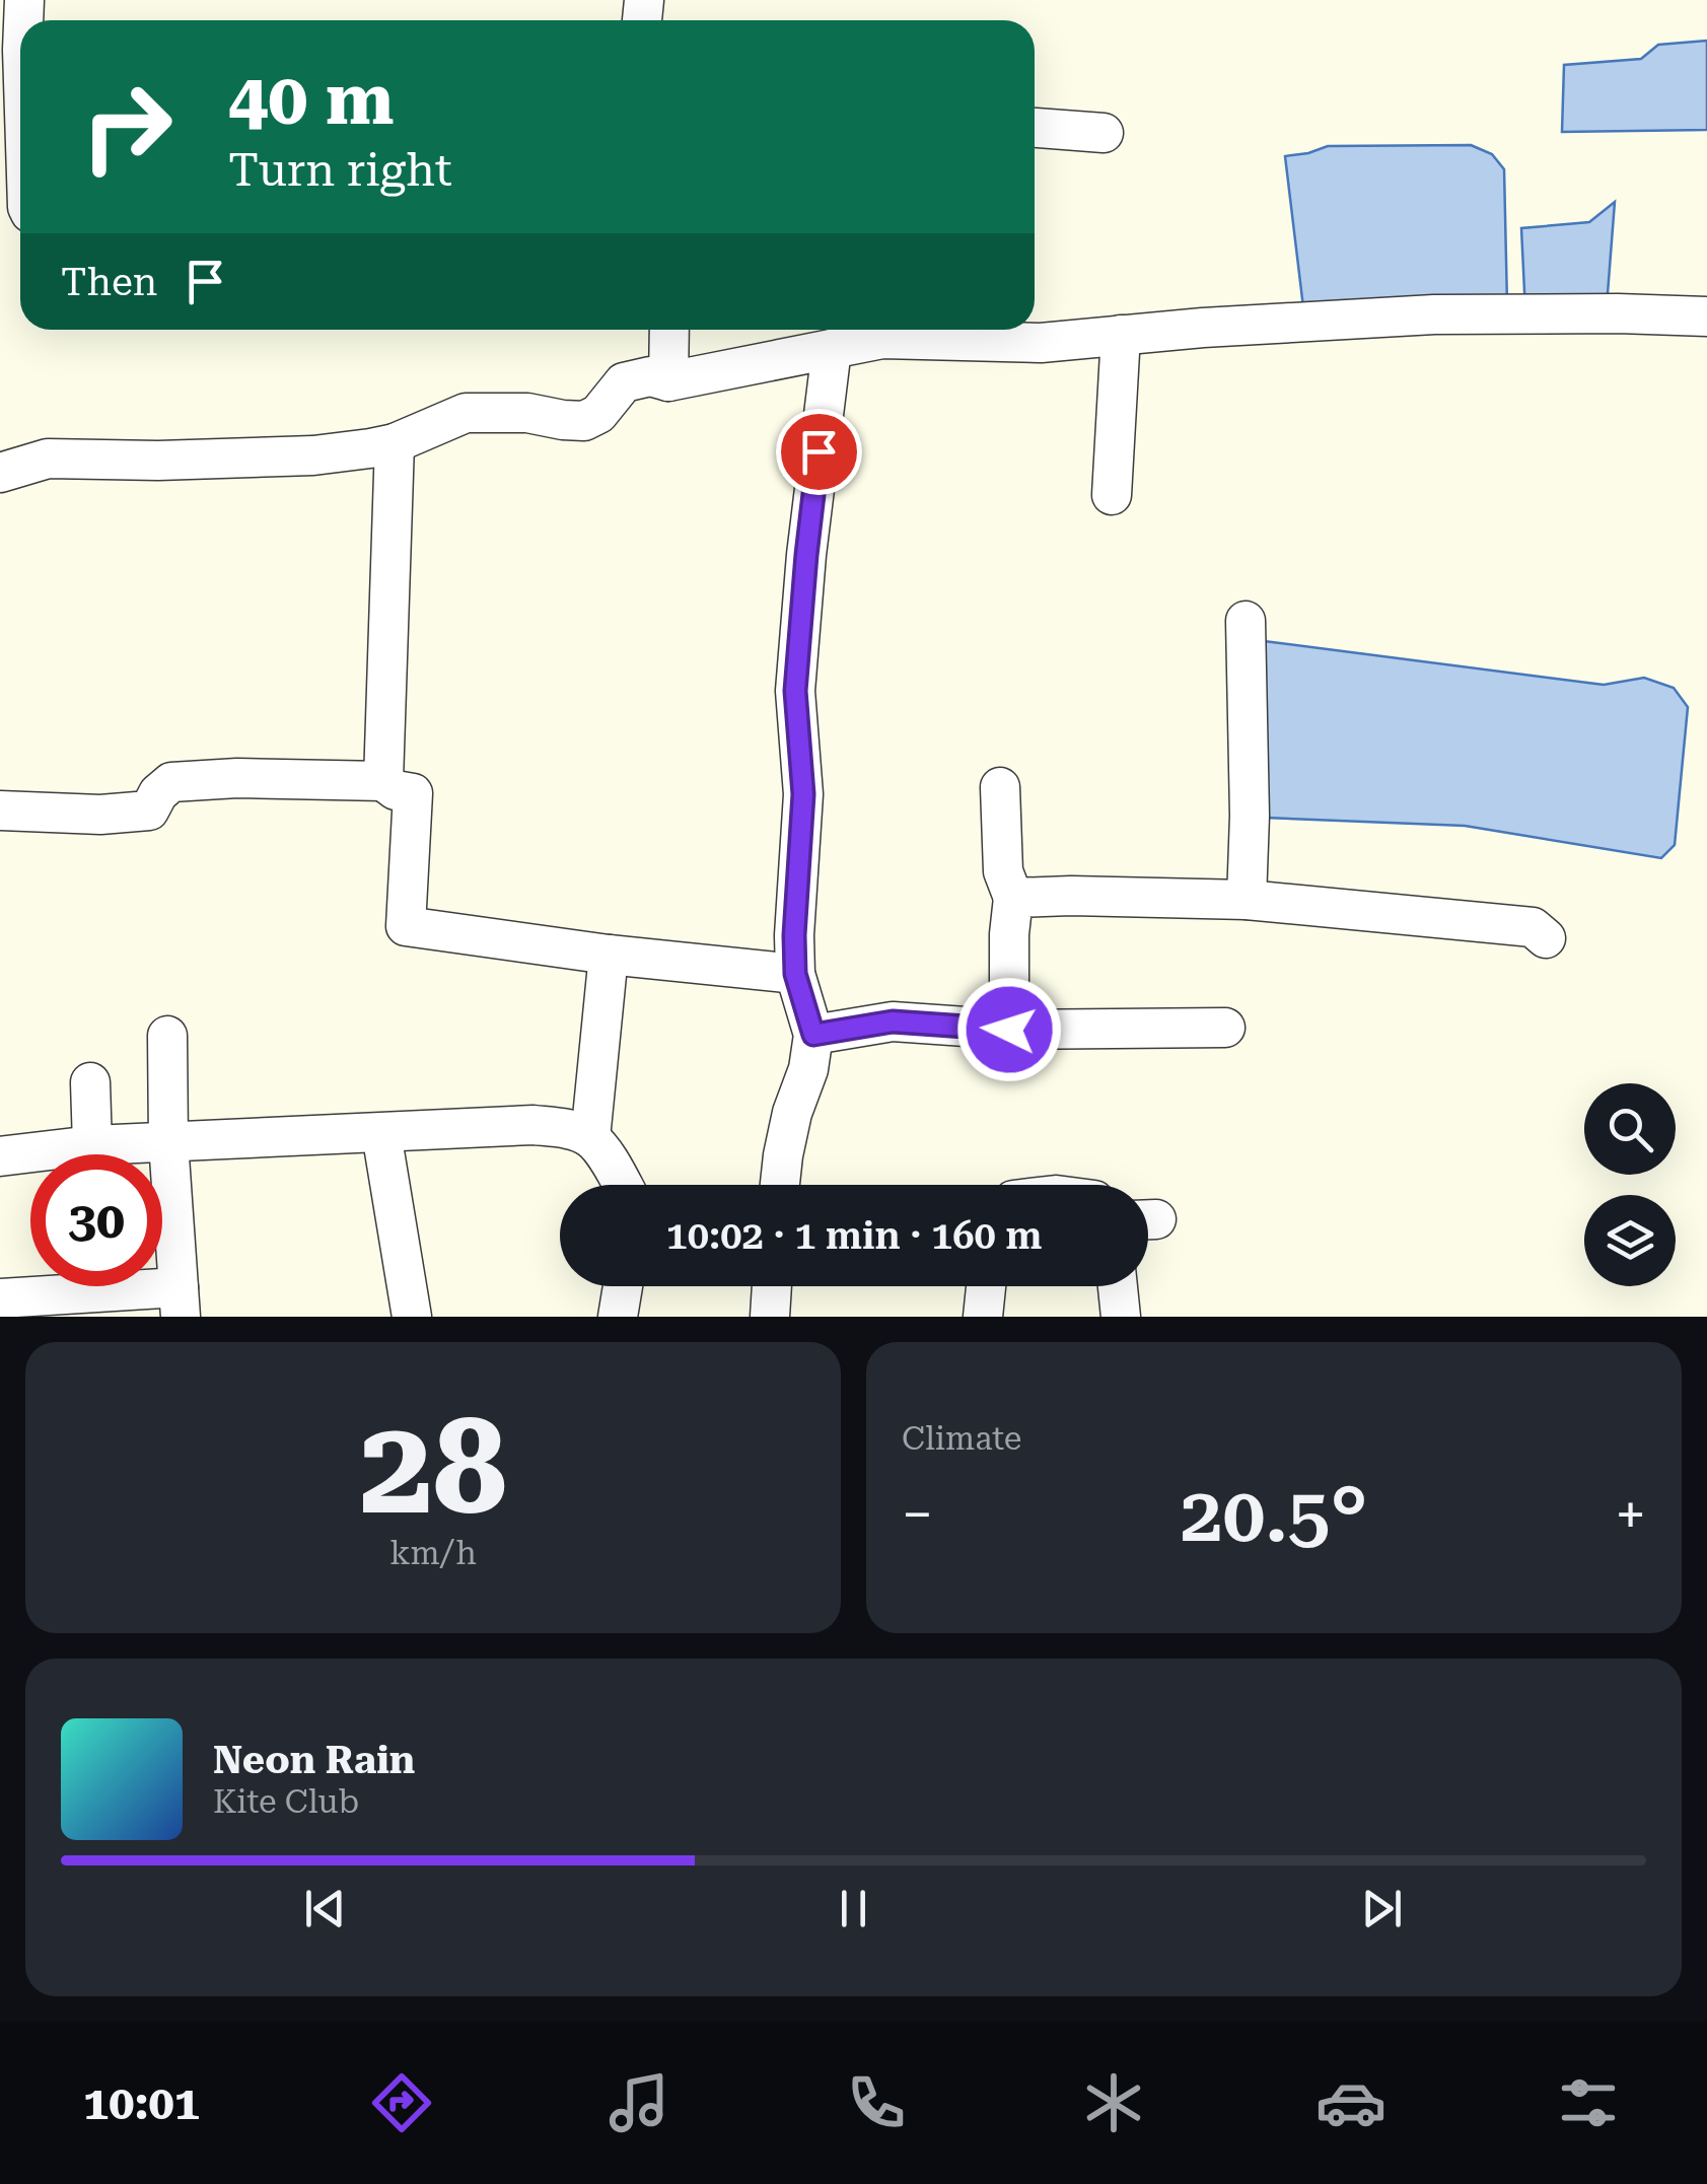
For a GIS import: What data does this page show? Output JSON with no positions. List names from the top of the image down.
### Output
{
  "page": {
    "turn": ["40 m", "Turn right"],
    "then": "Then",
    "limit": "30",
    "trip": "10:02 · 1 min · 160 m",
    "tile": [
      ["28", "km/h"],
      "Climate"
    ],
    "heat": ["−", "20.5°", "+"],
    "song": ["Neon Rain", "Kite Club"],
    "tabs": "10:01"
  }
}
